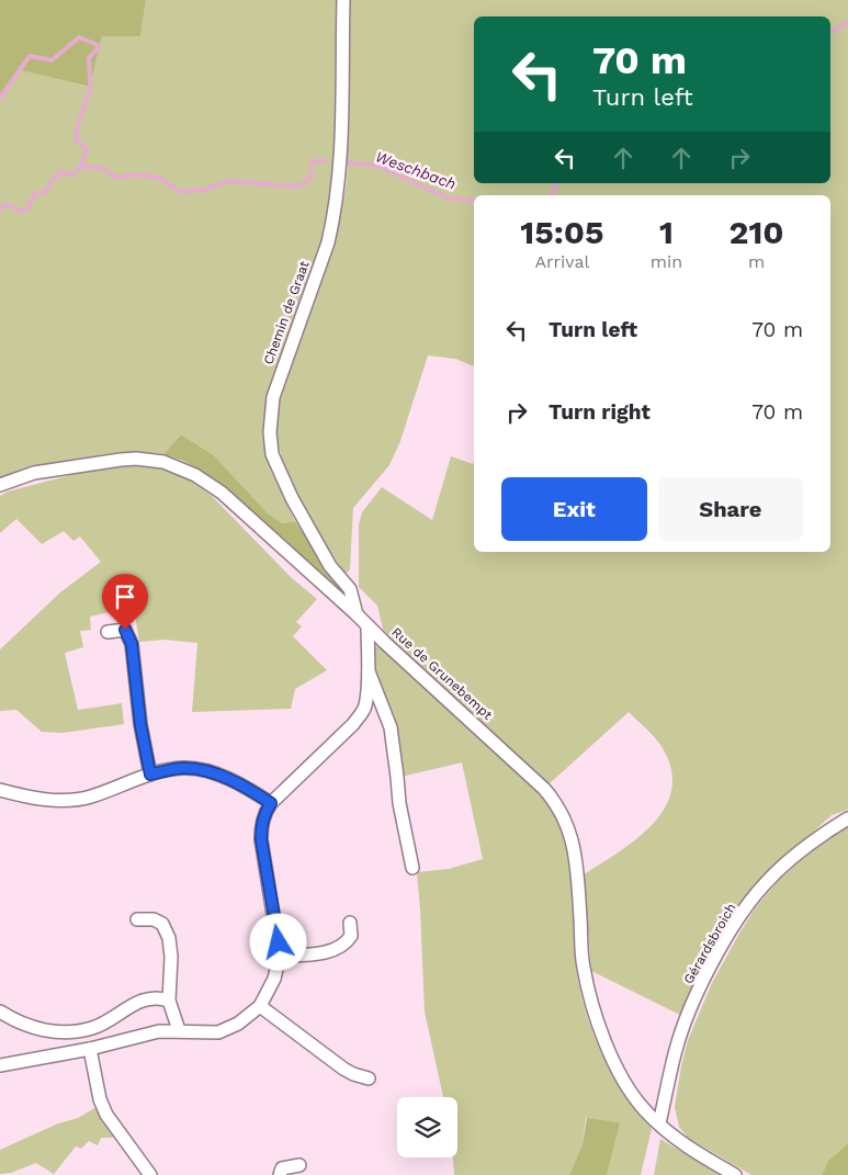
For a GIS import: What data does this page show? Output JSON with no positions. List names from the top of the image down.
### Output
{
  "streets": {
    "street": ["Chemin de Graat", "Rue de Grunebempt", "Gérardsbroich"]
  },
  "crossings": [
    ["Chemin de Graat", "Rue de Grunebempt"],
    ["Rue de Grunebempt", "Gérardsbroich"]
  ],
  "water": ["Weschbach"],
  "page": {
    "turn": ["70 m", "Turn left"],
    "eta": [
      "15:05",
      "Arrival",
      "1",
      "min",
      "210",
      "m"
    ],
    "list": [
      {
        "name": "Turn left",
        "value": "70 m"
      },
      {
        "name": "Turn right",
        "value": "70 m"
      }
    ],
    "buttons": ["Exit", "Share"]
  }
}
